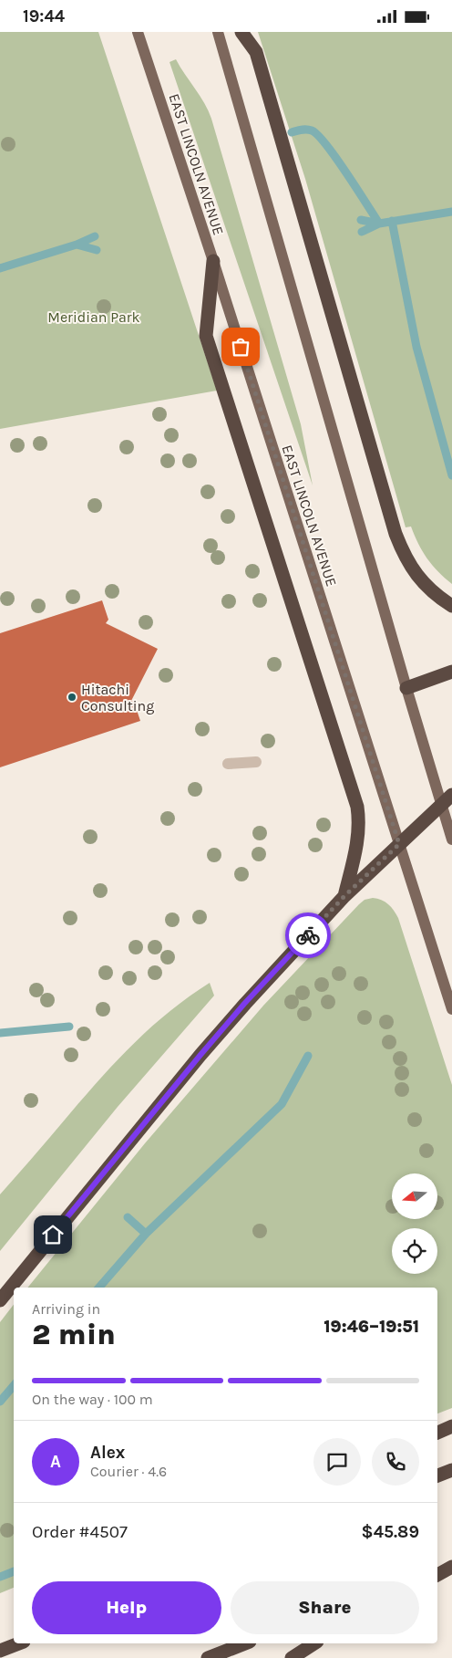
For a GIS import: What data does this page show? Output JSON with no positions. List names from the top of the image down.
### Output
{
  "streets": {
    "main road": ["EAST LINCOLN AVENUE"]
  },
  "parks": ["Meridian Park"],
  "places": ["Hitachi Consulting"],
  "north": "left",
  "page": {
    "status": "19:44",
    "heading": ["2 min", "Arriving in", "19:46–19:51"],
    "panel": [
      "Alex",
      "Courier · 4.6",
      "Order #4507",
      "$45.89"
    ],
    "bar": "On the way · 100 m",
    "round": "A",
    "buttons": ["Help", "Share"]
  }
}
